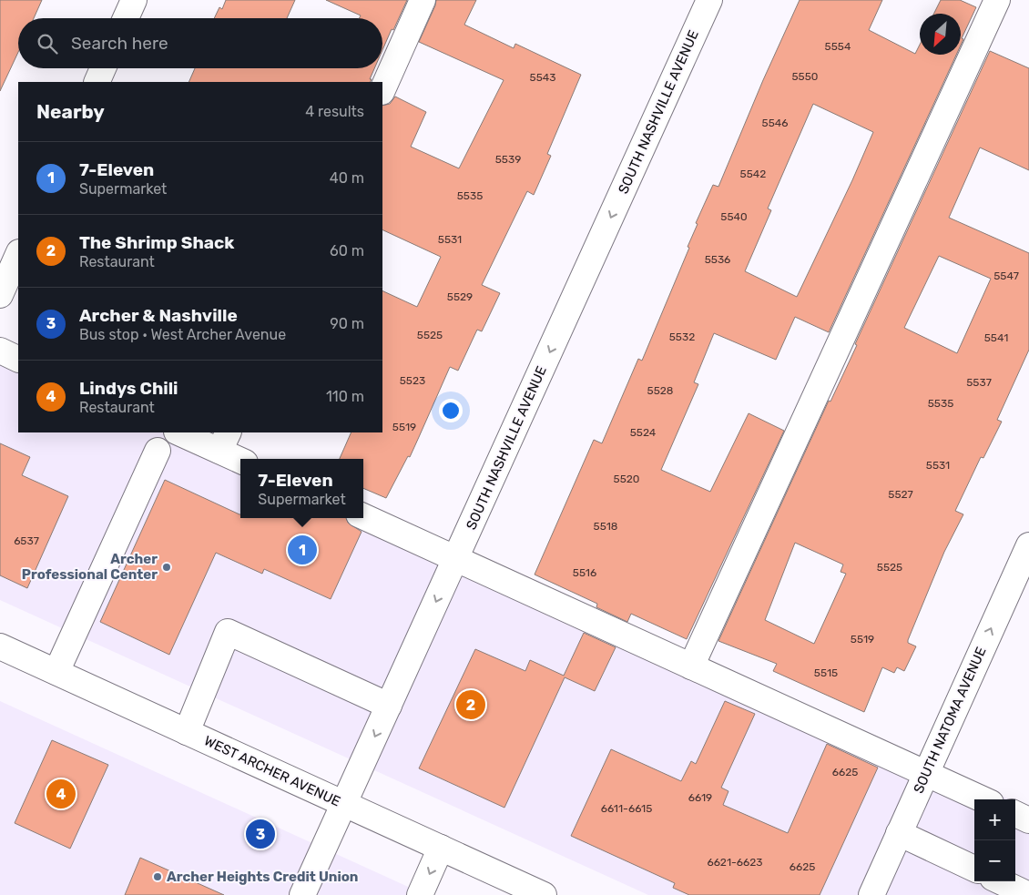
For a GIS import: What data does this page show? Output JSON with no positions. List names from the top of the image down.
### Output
{
  "streets": {
    "street": ["SOUTH NASHVILLE AVENUE", "SOUTH NATOMA AVENUE", "WEST ARCHER AVENUE"]
  },
  "crossings": [
    ["SOUTH NASHVILLE AVENUE", "WEST ARCHER AVENUE"]
  ],
  "one_way": ["SOUTH NASHVILLE AVENUE", "SOUTH NATOMA AVENUE"],
  "places": ["Archer Professional Center", "Archer Heights Credit Union"],
  "house_numbers": [
    "5554",
    "5550",
    "5543",
    "5546",
    "5539",
    "5542",
    "5535",
    "5540",
    "5531",
    "5536",
    "5547",
    "5529",
    "5525",
    "5532",
    "5541",
    "5523",
    "5537",
    "5528",
    "5535",
    "5519",
    "5524",
    "5531",
    "5520",
    "5527",
    "5518",
    "6537",
    "5525",
    "5516",
    "5519",
    "5515",
    "6625",
    "6619",
    "6611-6615",
    "6621-6623",
    "6625"
  ],
  "north": "bottom left",
  "page": {
    "search": "Search here",
    "heading": ["Nearby", "4 results"],
    "list": [
      {
        "mark": "1",
        "name": "7-Eleven",
        "note": "Supermarket",
        "value": "40 m"
      },
      {
        "mark": "2",
        "name": "The Shrimp Shack",
        "note": "Restaurant",
        "value": "60 m"
      },
      {
        "mark": "3",
        "name": "Archer & Nashville",
        "note": "Bus stop · West Archer Avenue",
        "value": "90 m"
      },
      {
        "mark": "4",
        "name": "Lindys Chili",
        "note": "Restaurant",
        "value": "110 m"
      }
    ],
    "popup": ["7-Eleven", "Supermarket"],
    "pins": [
      "1",
      "2",
      "4",
      "3"
    ],
    "map_buttons": ["+", "−"]
  }
}
